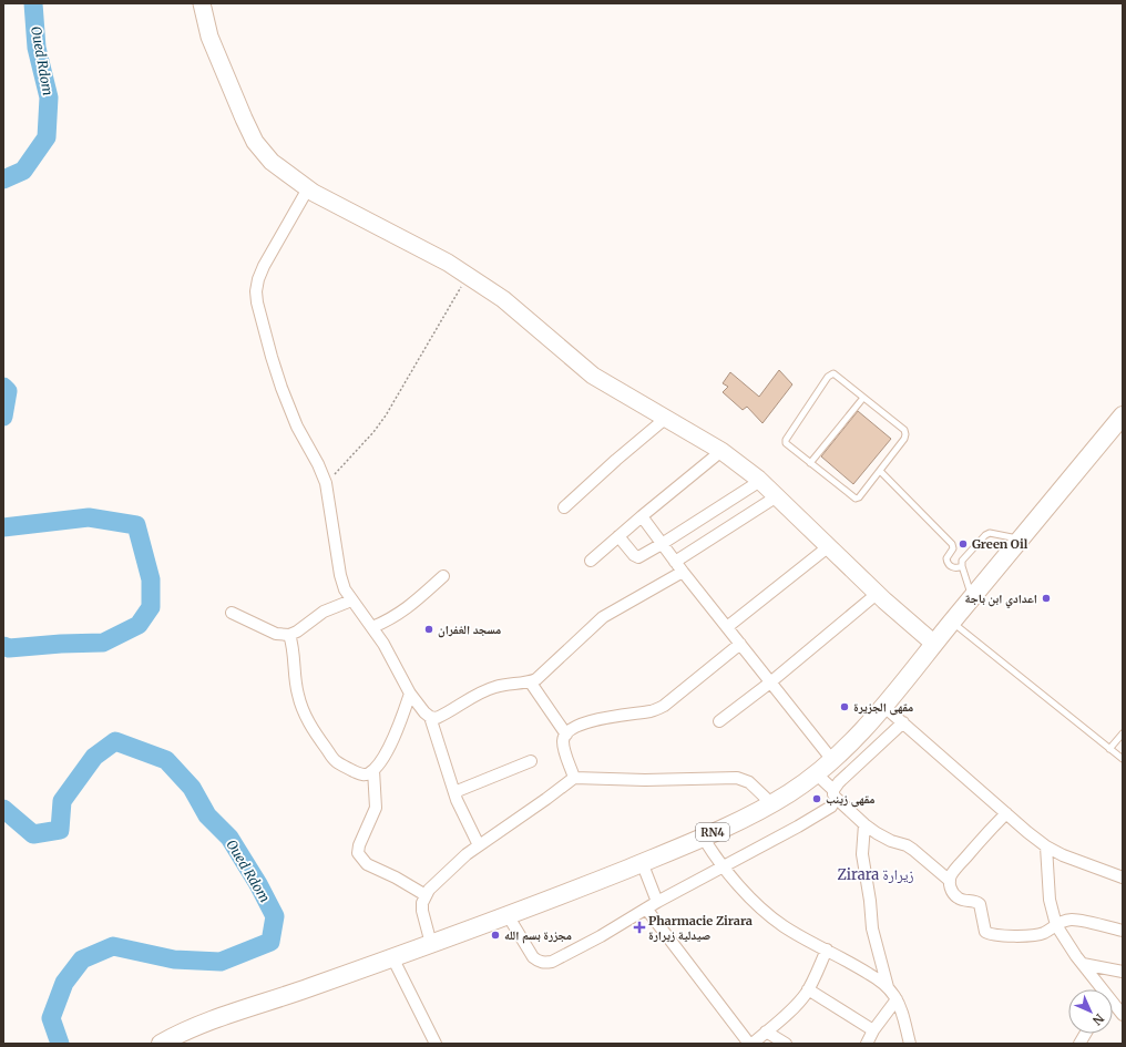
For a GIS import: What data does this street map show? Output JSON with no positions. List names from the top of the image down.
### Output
{
  "streets": {
    "main road": ["RN4"]
  },
  "districts": ["Zirara زيرارة"],
  "water": ["Oued Rdom"],
  "places": {
    "other": [
      "Green Oil",
      "اعدادي ابن باجة",
      "مسجد الغفران",
      "مقهى الجزيرة",
      "مقهى زينب",
      "مجزرة بسم الله"
    ],
    "health": ["Pharmacie Zirara صيدلية زيرارة"]
  },
  "north": "bottom right"
}
